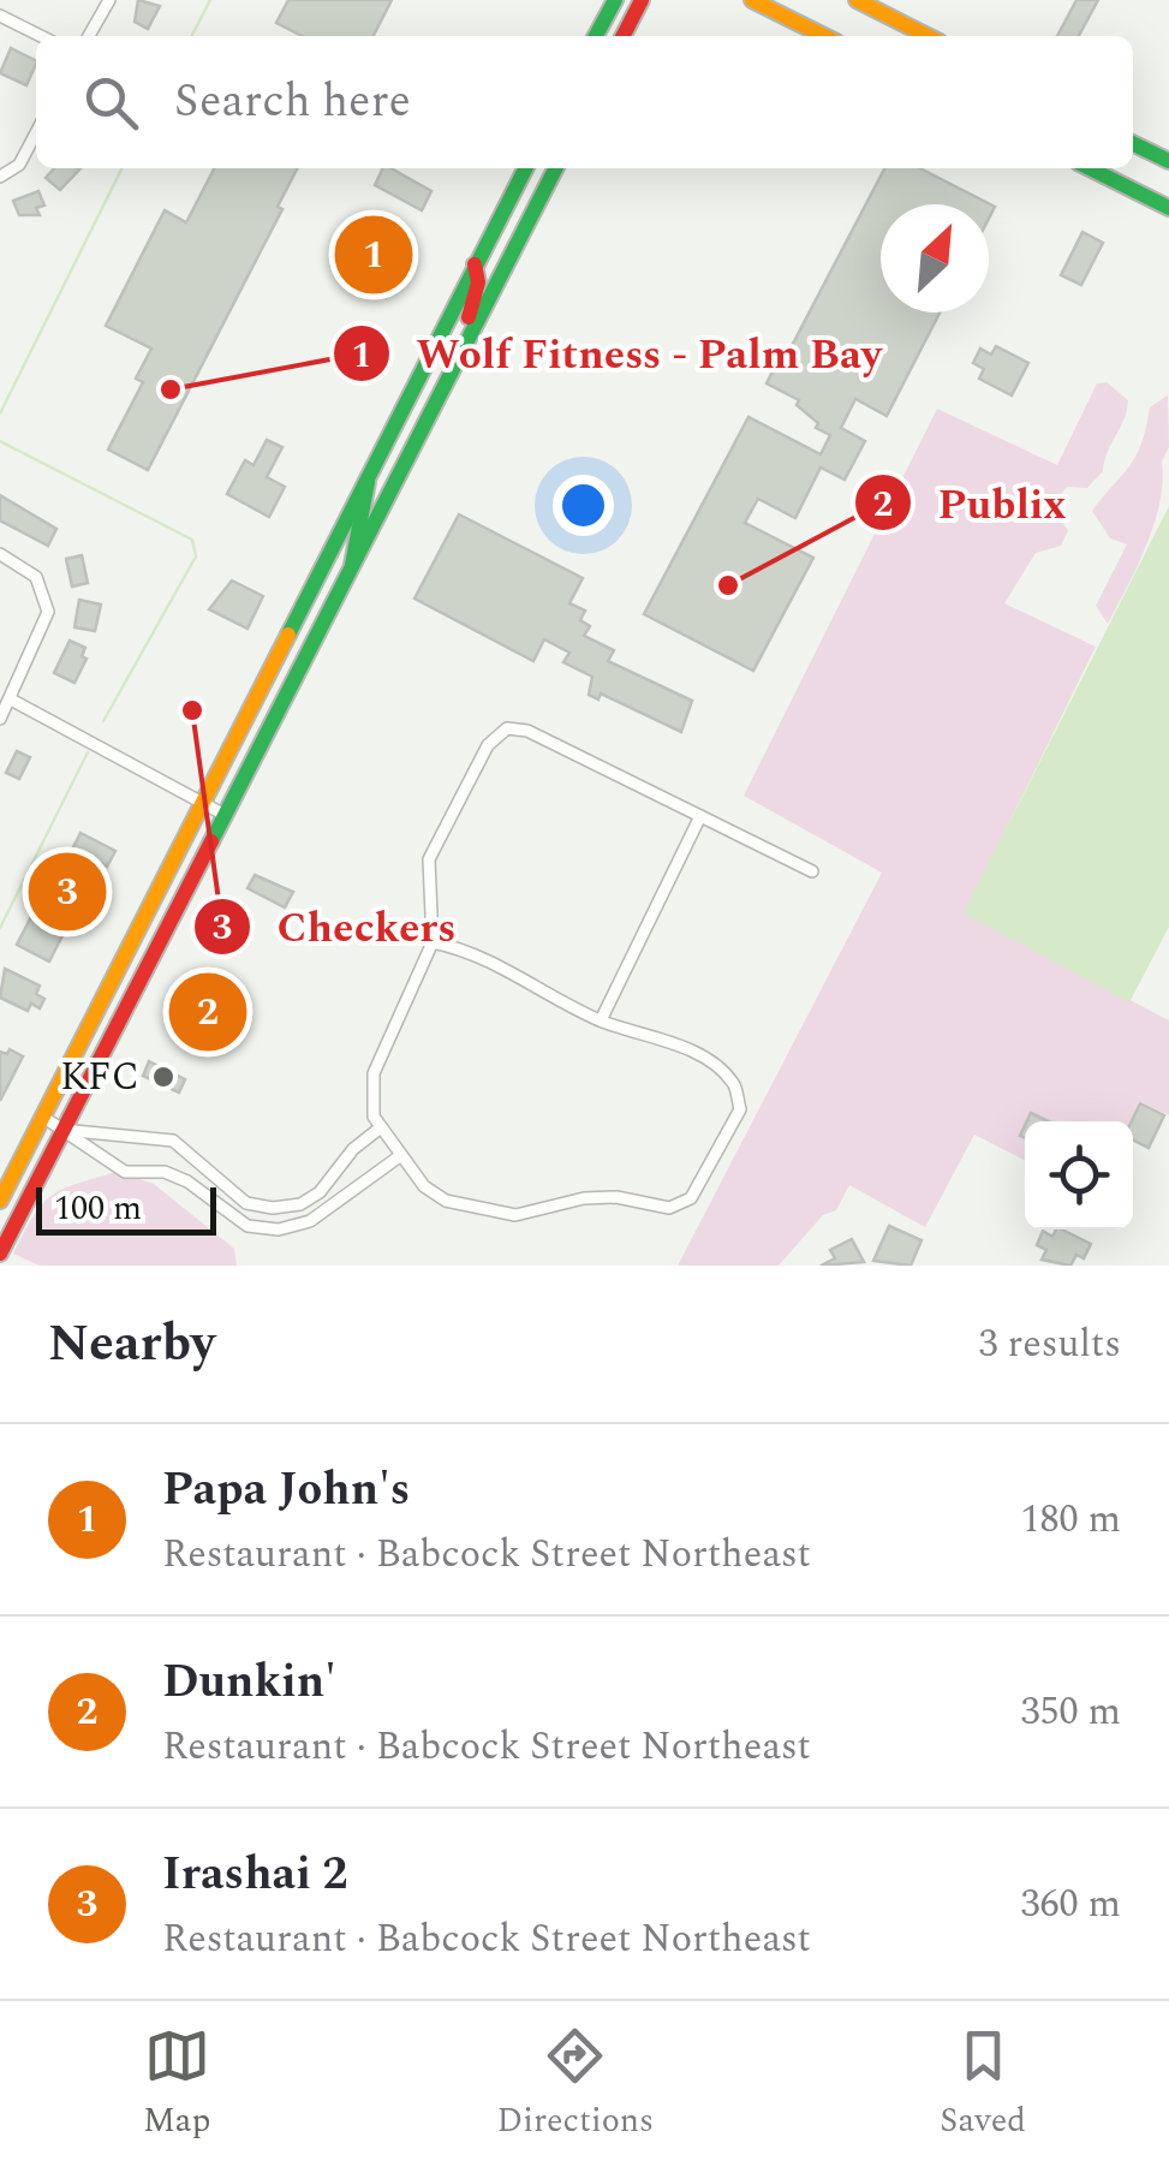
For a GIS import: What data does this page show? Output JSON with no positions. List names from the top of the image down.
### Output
{
  "places": [
    "Wolf Fitness - Palm Bay",
    "Publix",
    "Checkers",
    "KFC"
  ],
  "scale_bar": "100 m",
  "north": "top right",
  "page": {
    "search": "Search here",
    "pins": ["1", "3", "2"],
    "scale": "100 m",
    "heading": ["Nearby", "3 results"],
    "list": [
      {
        "mark": "1",
        "name": "Papa John's",
        "note": "Restaurant · Babcock Street Northeast",
        "value": "180 m"
      },
      {
        "mark": "2",
        "name": "Dunkin'",
        "note": "Restaurant · Babcock Street Northeast",
        "value": "350 m"
      },
      {
        "mark": "3",
        "name": "Irashai 2",
        "note": "Restaurant · Babcock Street Northeast",
        "value": "360 m"
      }
    ],
    "nav": ["Map", "Directions", "Saved"]
  }
}
